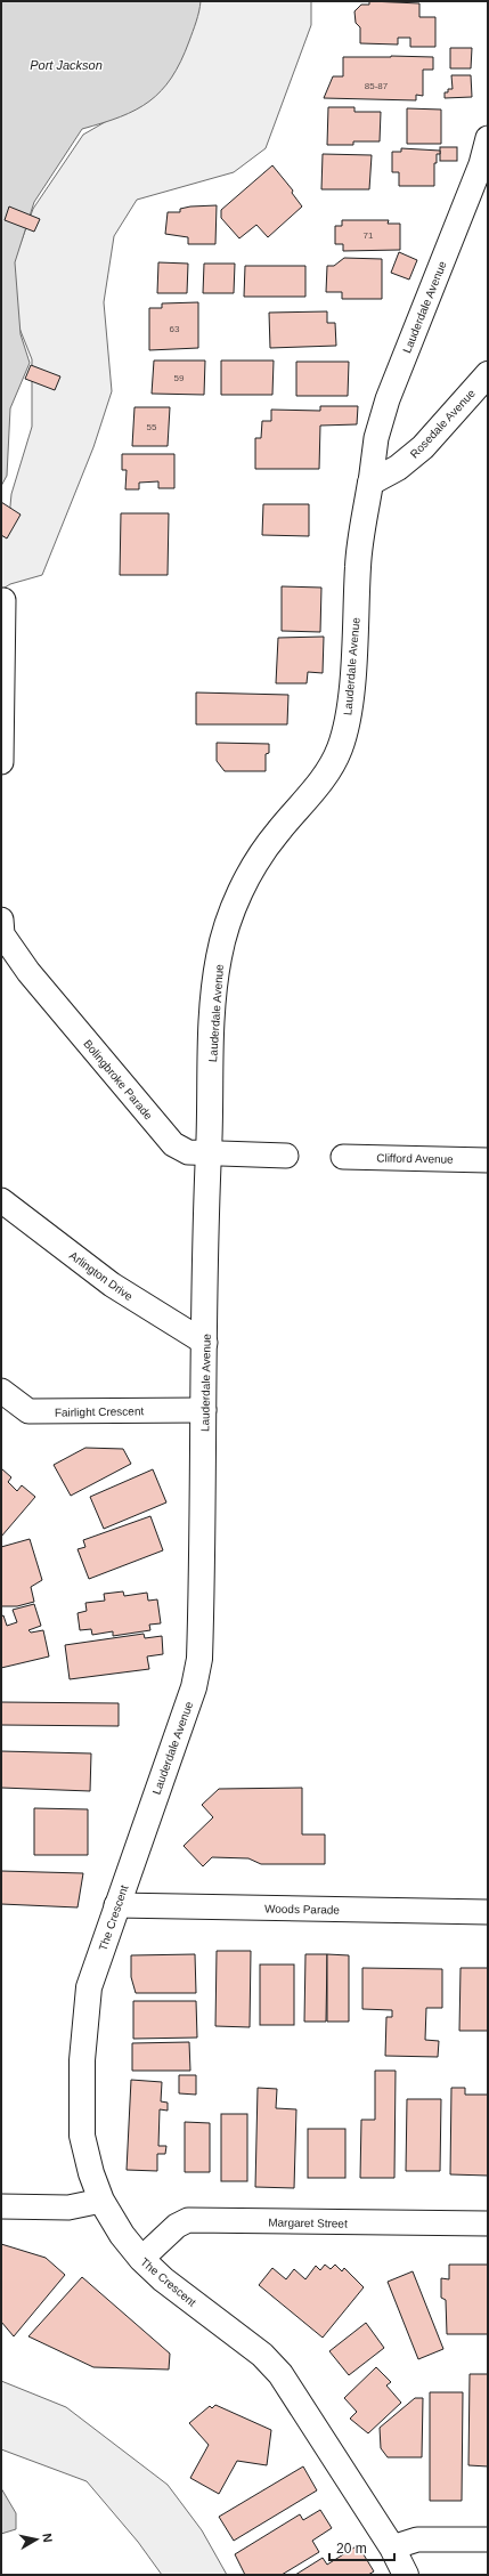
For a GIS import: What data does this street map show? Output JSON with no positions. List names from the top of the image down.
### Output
{
  "streets": {
    "main road": ["Lauderdale Avenue", "Rosedale Avenue", "The Crescent"],
    "street": [
      "Bolingbroke Parade",
      "Clifford Avenue",
      "Arlington Drive",
      "Fairlight Crescent",
      "Woods Parade",
      "Margaret Street"
    ]
  },
  "crossings": [
    ["Lauderdale Avenue", "Rosedale Avenue"],
    ["Lauderdale Avenue", "Bolingbroke Parade"],
    ["Lauderdale Avenue", "Arlington Drive"],
    ["Lauderdale Avenue", "Fairlight Crescent"],
    ["Lauderdale Avenue", "The Crescent"],
    ["Woods Parade", "The Crescent"],
    ["The Crescent", "Margaret Street"]
  ],
  "water": ["Port Jackson"],
  "house_numbers": [
    "85-87",
    "71",
    "63",
    "59",
    "55"
  ],
  "scale_bar": "20 m",
  "north": "right"
}
